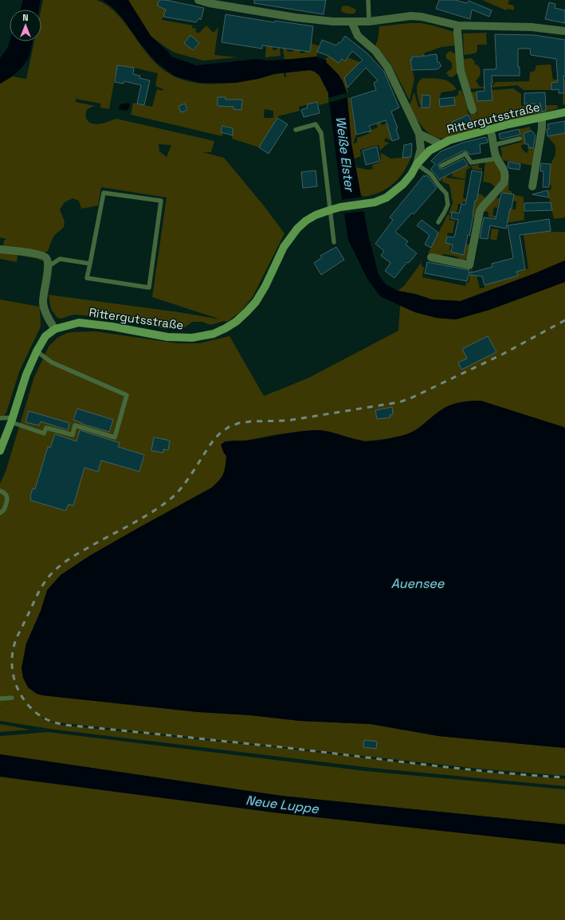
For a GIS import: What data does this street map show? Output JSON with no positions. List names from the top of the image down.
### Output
{
  "streets": {
    "main road": ["Rittergutsstraße"]
  },
  "water": ["Weiße Elster", "Auensee", "Neue Luppe"],
  "north": "top"
}
